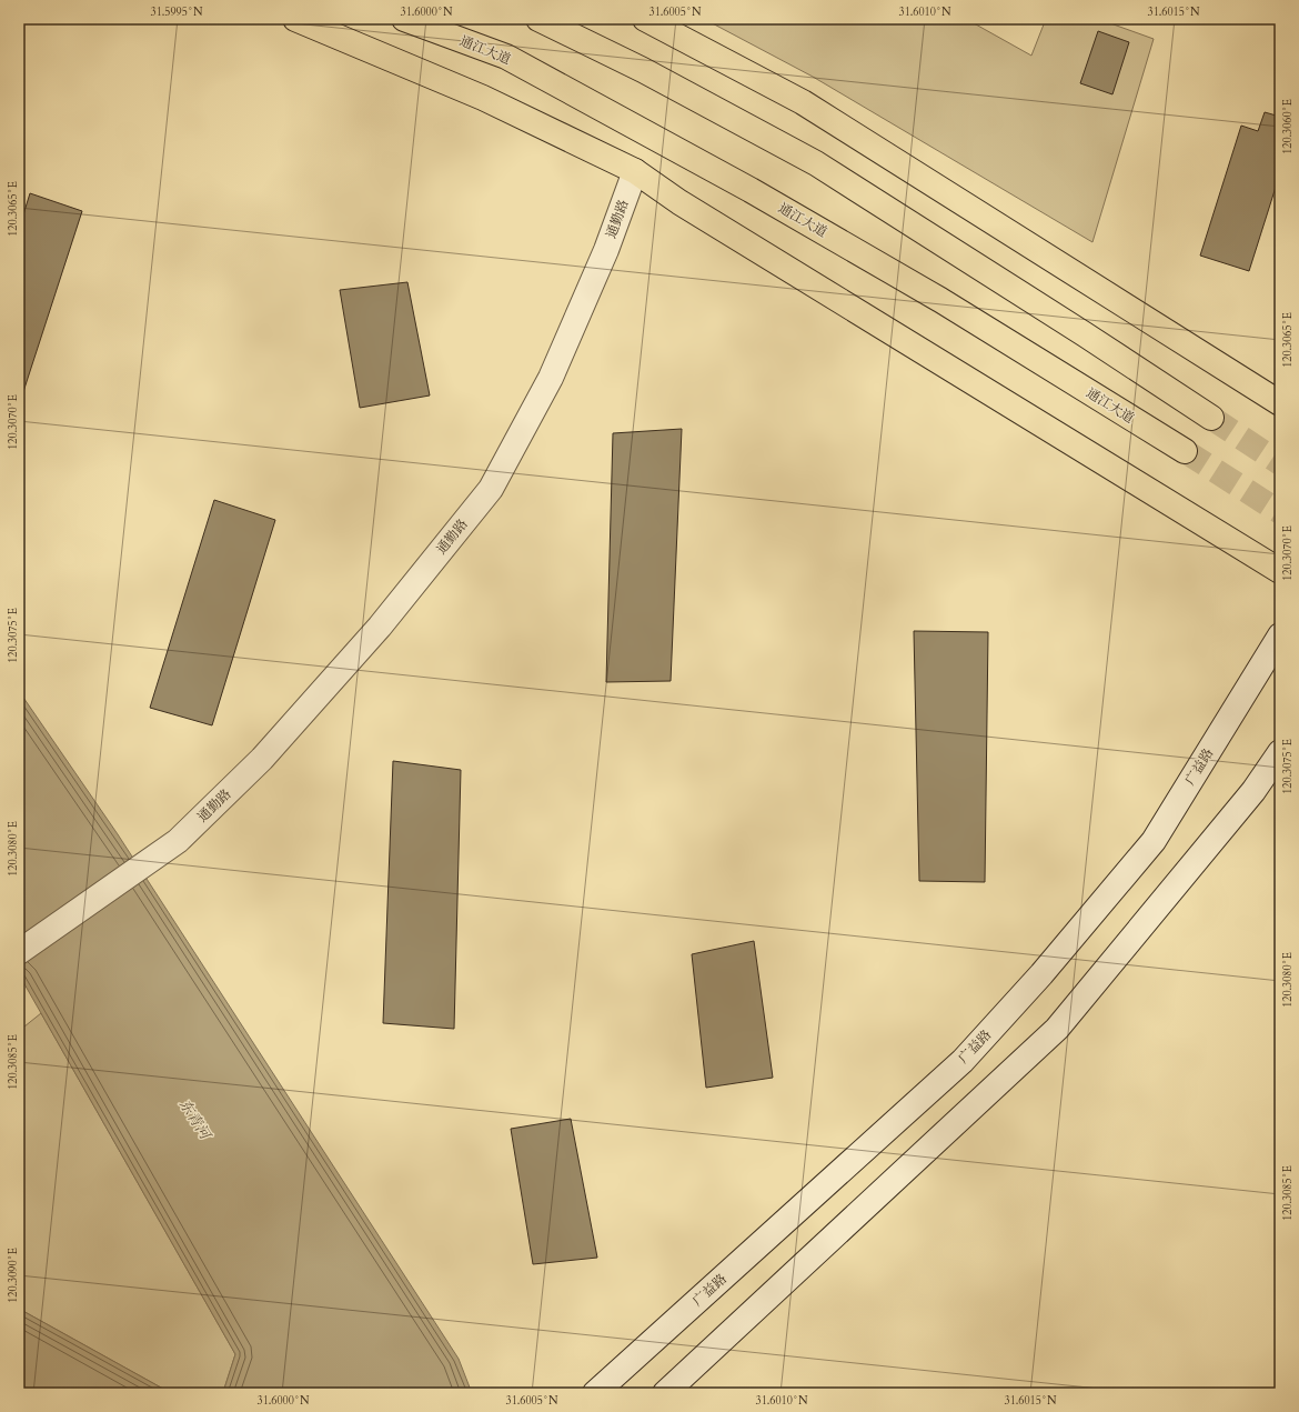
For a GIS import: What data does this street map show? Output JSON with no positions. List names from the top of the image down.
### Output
{
  "streets": {
    "main road": ["通江大道", "通勤路", "广益路"]
  },
  "water": ["东青河"],
  "coordinates": [
    "31.5995°N",
    "31.6000°N",
    "31.6005°N",
    "31.6010°N",
    "31.6015°N",
    "120.3060°E",
    "120.3065°E",
    "120.3070°E",
    "120.3075°E",
    "120.3080°E",
    "120.3085°E",
    "120.3090°E"
  ]
}
